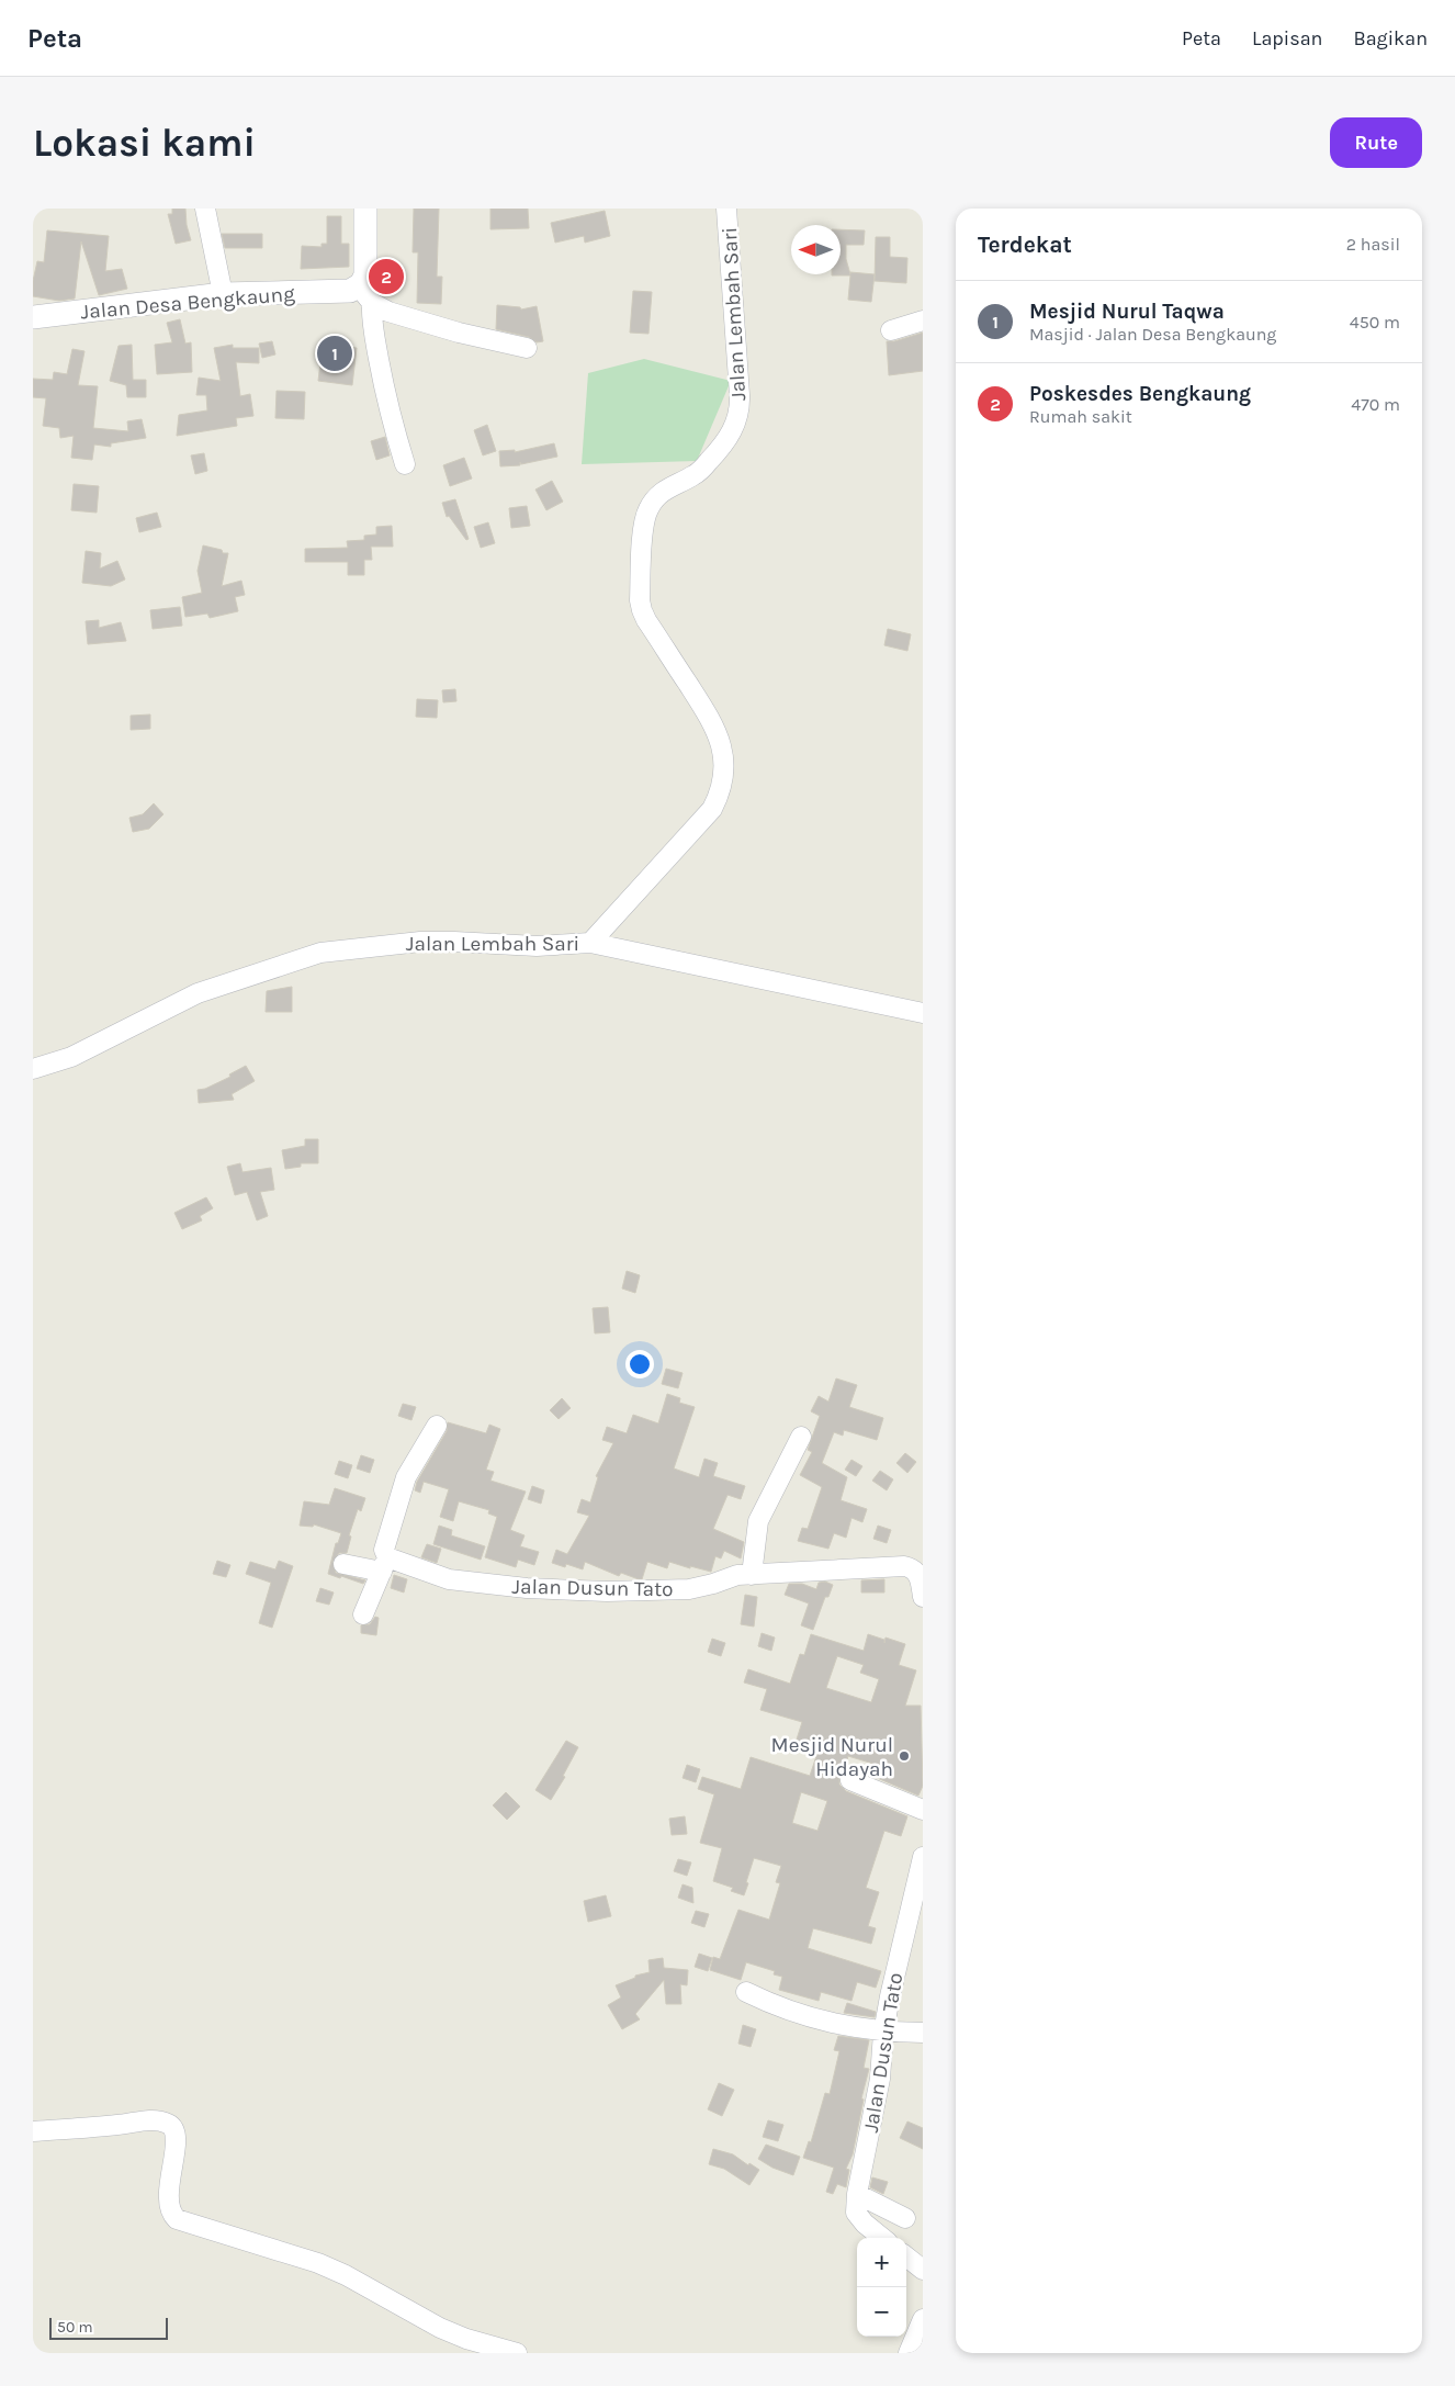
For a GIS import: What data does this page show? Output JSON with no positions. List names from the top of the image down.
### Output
{
  "streets": {
    "street": ["Jalan Desa Bengkaung", "Jalan Lembah Sari", "Jalan Dusun Tato"]
  },
  "places": ["Mesjid Nurul Hidayah"],
  "scale_bar": "50 m",
  "north": "left",
  "page": {
    "header": "Peta",
    "nav": ["Peta", "Lapisan", "Bagikan"],
    "buttons": "Rute",
    "title": "Lokasi kami",
    "heading": ["Terdekat", "2 hasil"],
    "pins": ["2", "1"],
    "list": [
      {
        "mark": "1",
        "name": "Mesjid Nurul Taqwa",
        "note": "Masjid · Jalan Desa Bengkaung",
        "value": "450 m"
      },
      {
        "mark": "2",
        "name": "Poskesdes Bengkaung",
        "note": "Rumah sakit",
        "value": "470 m"
      }
    ],
    "map_buttons": ["+", "−"],
    "scale": "50 m"
  }
}
